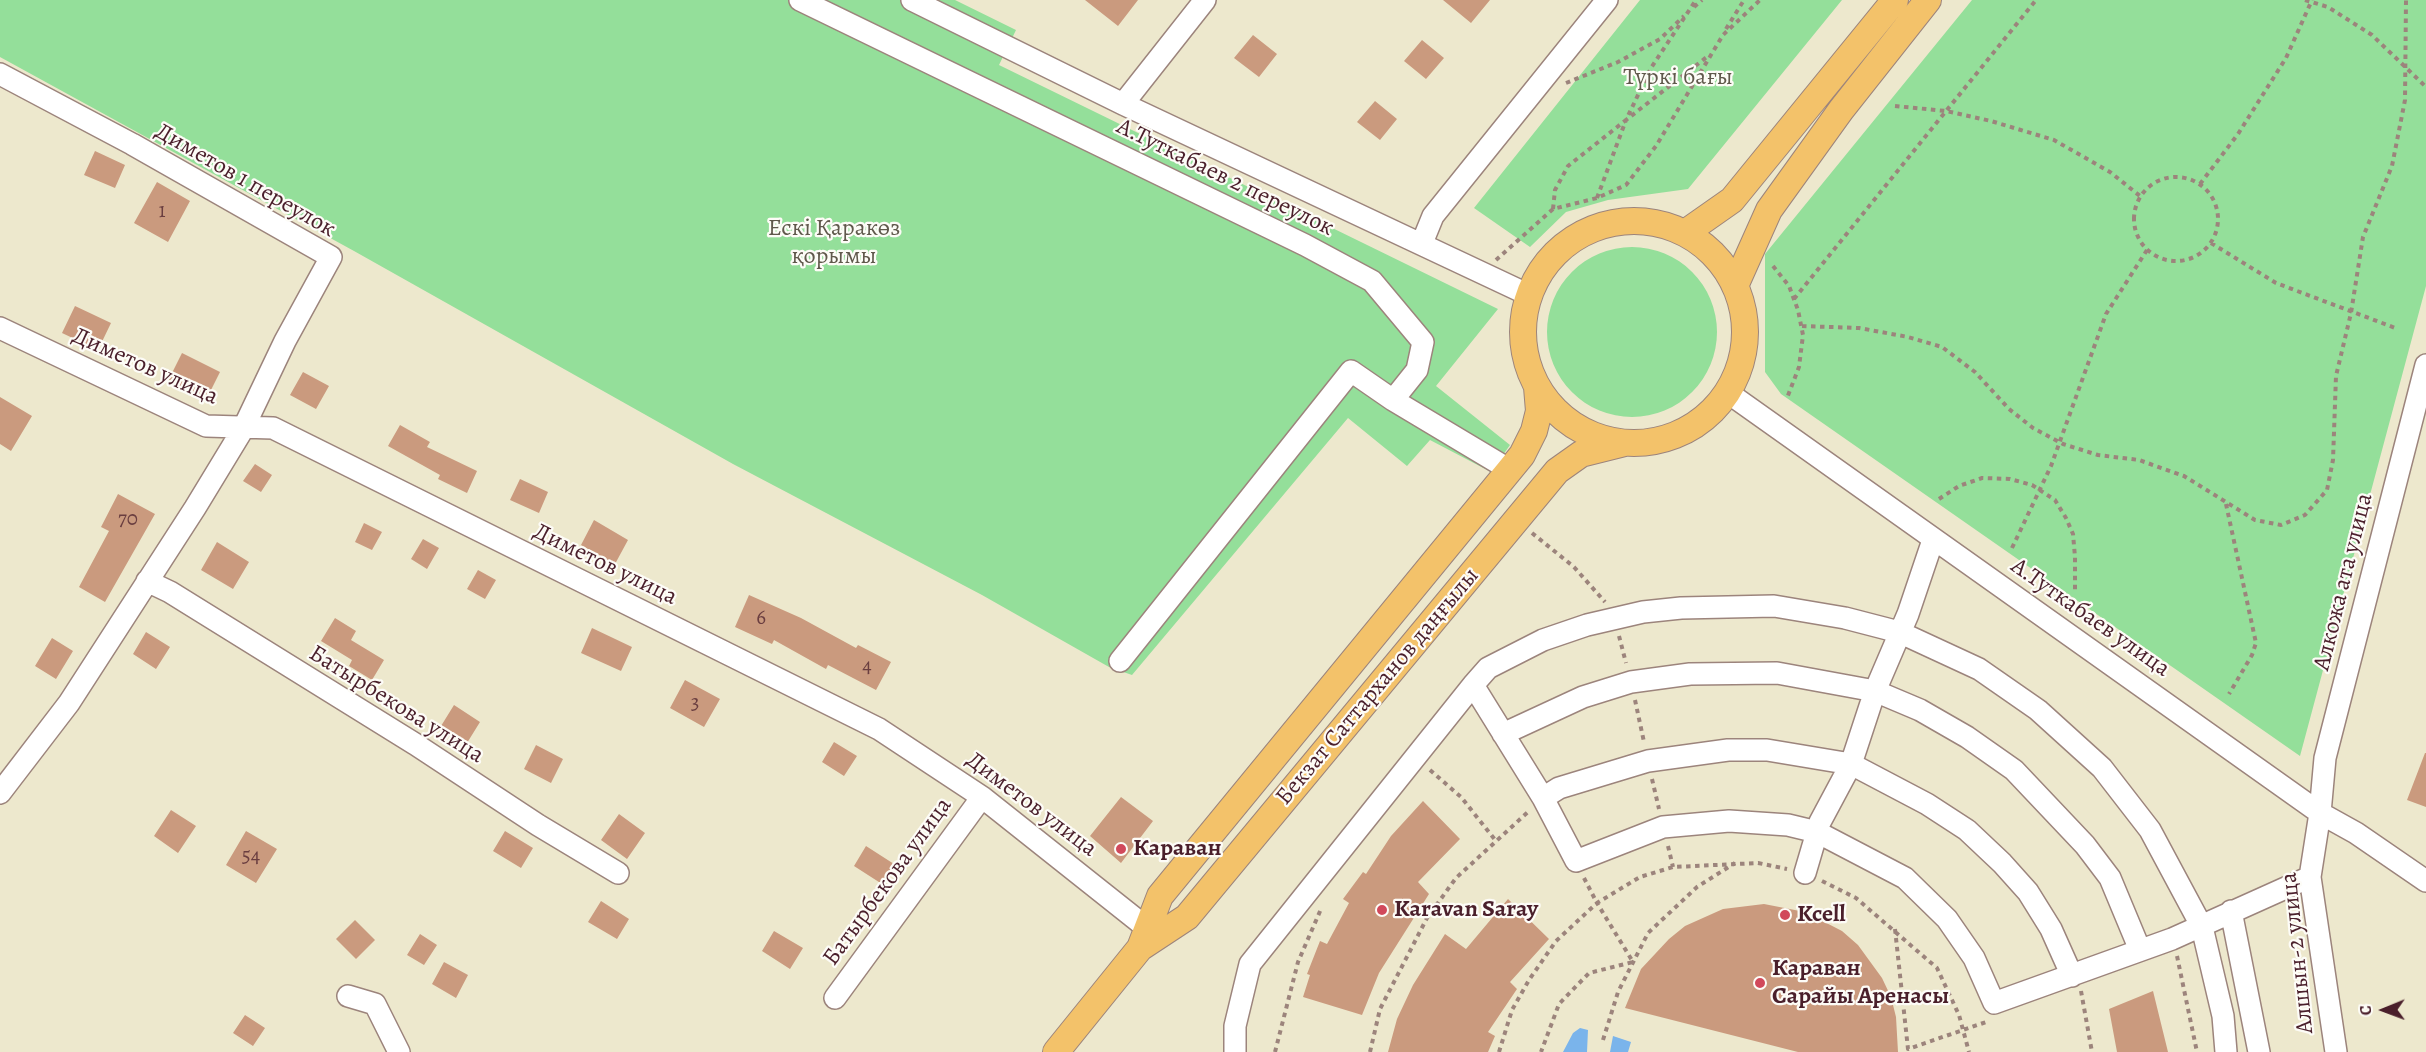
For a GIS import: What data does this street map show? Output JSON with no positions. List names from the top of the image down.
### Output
{
  "streets": {
    "main road": ["Бекзат Саттарханов даңғылы"],
    "street": [
      "А.Туткабаев 2 переулок",
      "Диметов 1 переулок",
      "Диметов улица",
      "Алкожа ата улица",
      "А.Туткабаев улица",
      "Батырбекова улица",
      "Алшын-2 улица"
    ]
  },
  "crossings": [
    ["Диметов 1 переулок", "Диметов улица"],
    ["Диметов улица", "Бекзат Саттарханов даңғылы"],
    ["Диметов улица", "Батырбекова улица"],
    ["Алкожа ата улица", "А.Туткабаев улица"],
    ["Алкожа ата улица", "Алшын-2 улица"],
    ["А.Туткабаев улица", "Алшын-2 улица"]
  ],
  "parks": ["Түркі бағы", "Ескі Қаракөз қорымы"],
  "places": [
    "Караван",
    "Karavan Saray",
    "Kcell",
    "Караван Сарайы Аренасы"
  ],
  "house_numbers": [
    "1",
    "70",
    "6",
    "4",
    "3",
    "54"
  ],
  "north": "left"
}
